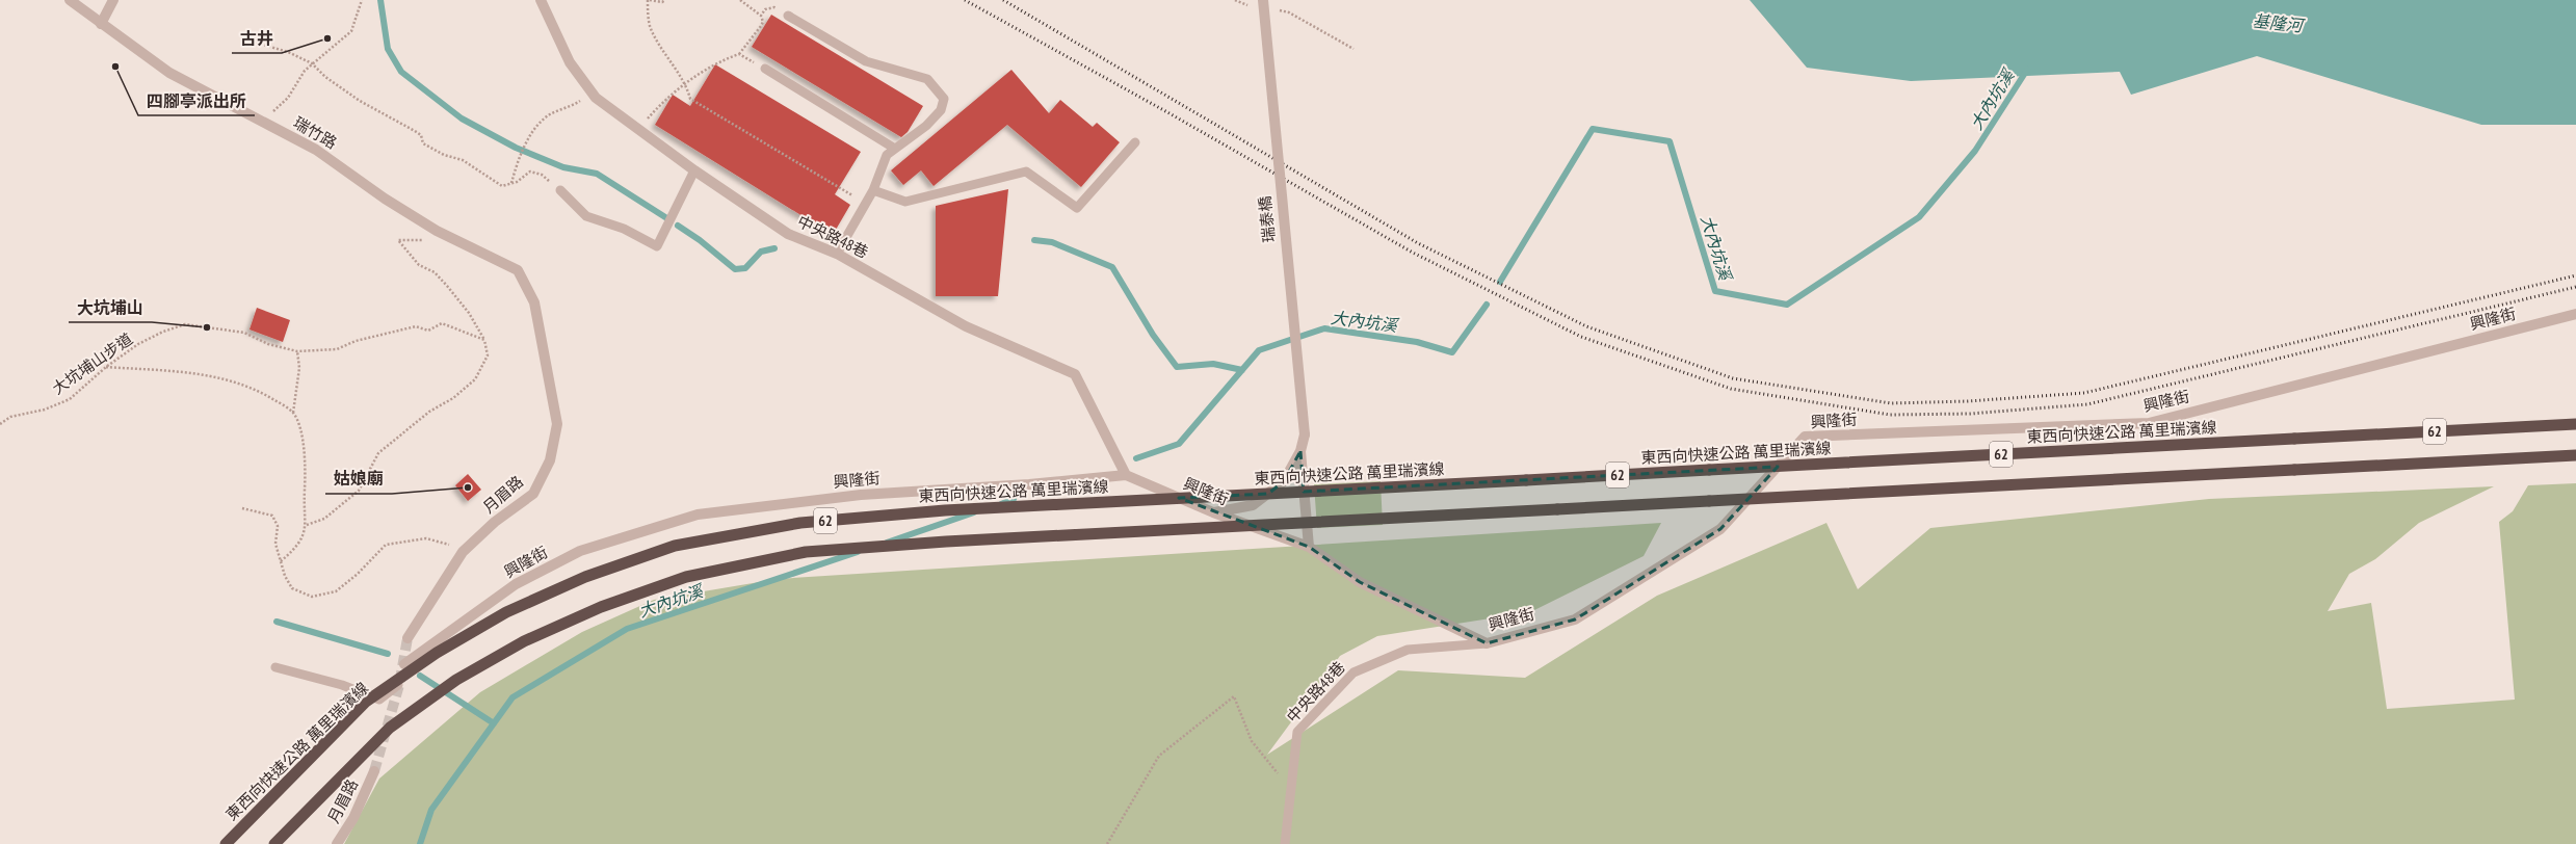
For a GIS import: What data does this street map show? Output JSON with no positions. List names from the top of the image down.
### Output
{
  "streets": {
    "highway": ["62", "東西向快速公路 萬里瑞濱線"],
    "street": [
      "瑞竹路",
      "瑞泰橋",
      "中央路48巷",
      "興隆街",
      "月眉路"
    ],
    "path": ["大坑埔山步道"]
  },
  "crossings": [
    ["瑞竹路", "月眉路"],
    ["中央路48巷", "興隆街"]
  ],
  "water": ["基隆河", "大內坑溪"],
  "places": [
    "古井",
    "四腳亭派出所",
    "大坑埔山",
    "姑娘廟"
  ]
}
